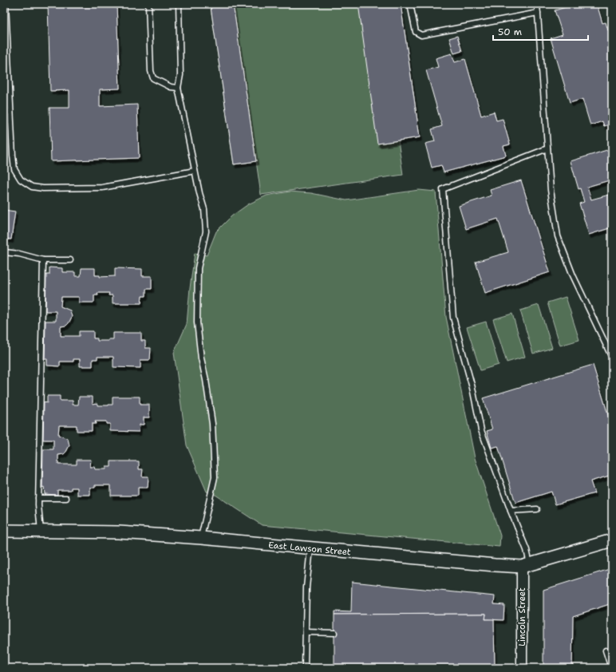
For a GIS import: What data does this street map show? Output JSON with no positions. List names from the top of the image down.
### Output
{
  "streets": {
    "street": ["East Lawson Street", "Lincoln Street"]
  },
  "crossings": [
    ["East Lawson Street", "Lincoln Street"]
  ],
  "scale_bar": "50 m"
}
